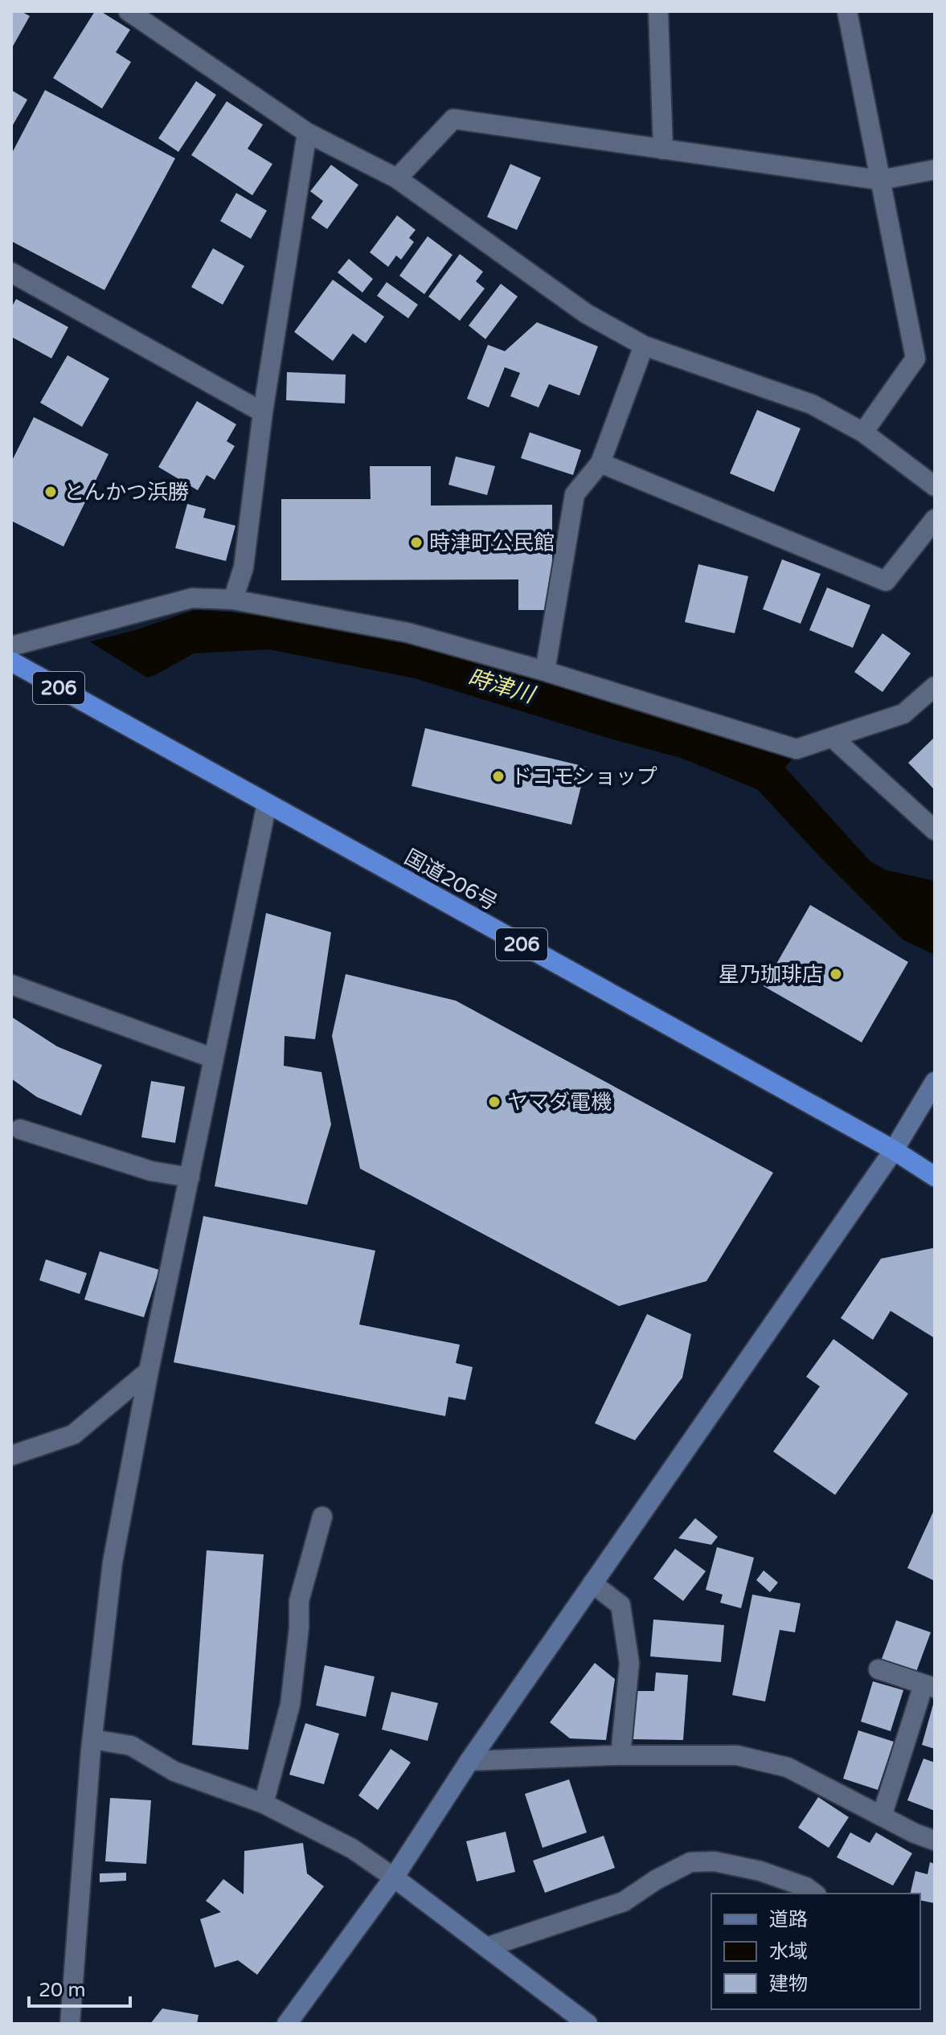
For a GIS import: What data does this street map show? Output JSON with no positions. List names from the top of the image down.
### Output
{
  "streets": {
    "highway": ["206", "国道206号"]
  },
  "water": ["時津川"],
  "places": [
    "とんかつ浜勝",
    "時津町公民館",
    "ドコモショップ",
    "星乃珈琲店",
    "ヤマダ電機"
  ],
  "legend": ["道路", "水域", "建物"],
  "scale_bar": "20 m"
}
